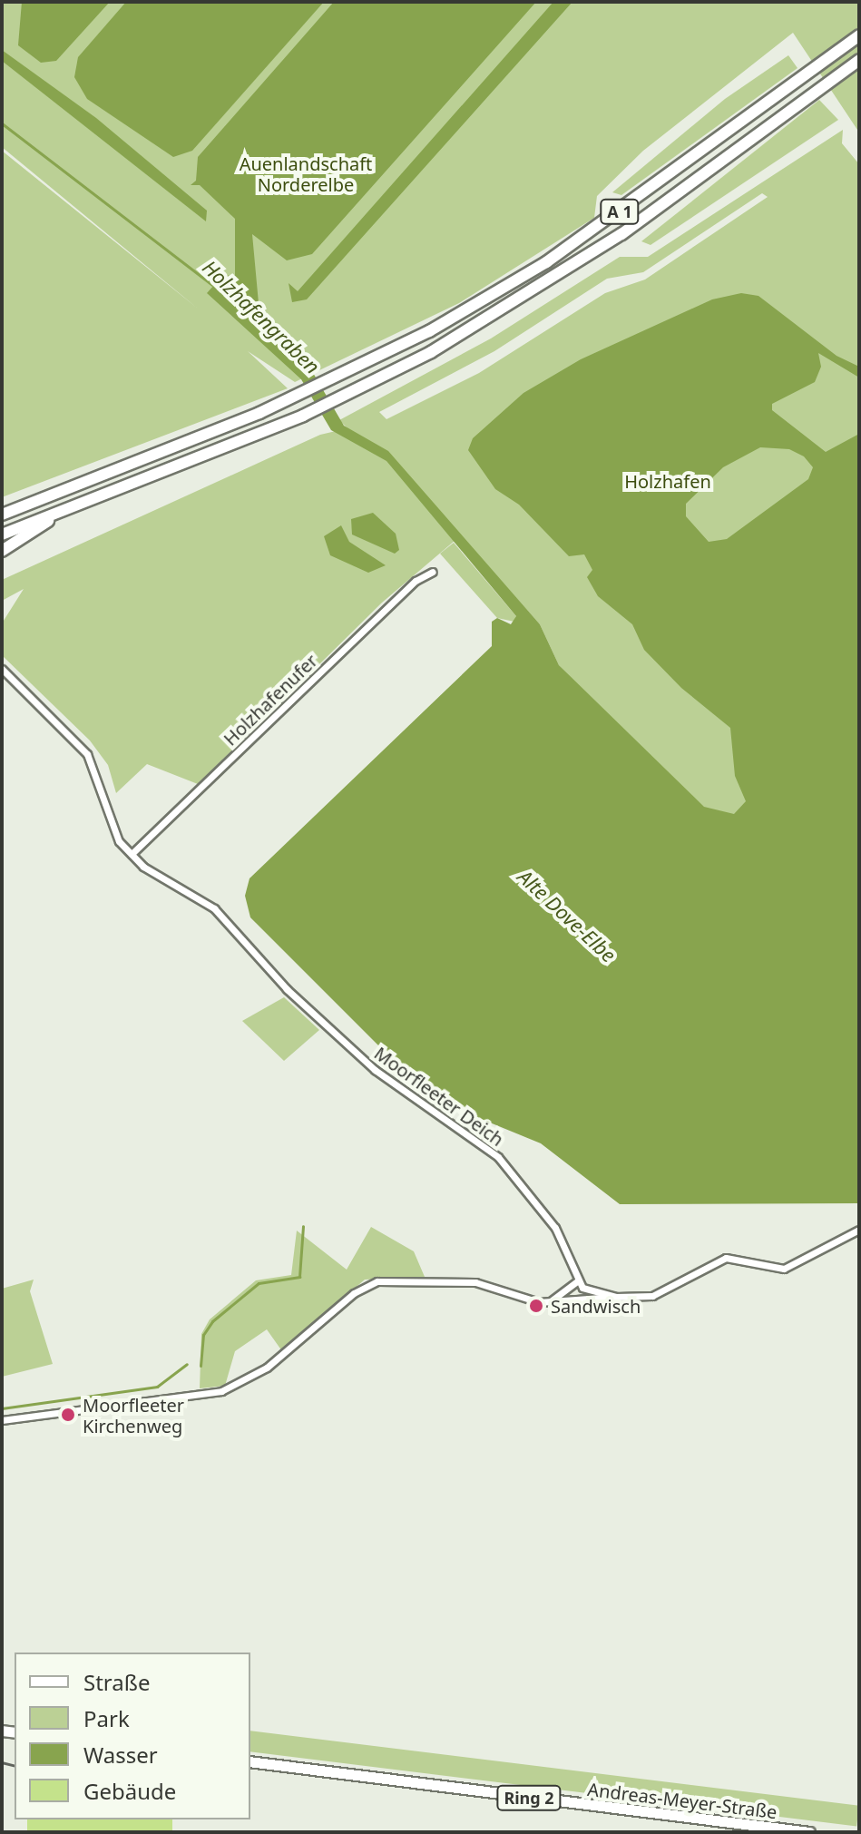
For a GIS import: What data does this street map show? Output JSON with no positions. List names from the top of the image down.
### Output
{
  "streets": {
    "highway": ["A 1"],
    "main road": ["Ring 2", "Andreas-Meyer-Straße"],
    "street": ["Holzhafenufer", "Moorfleeter Deich"]
  },
  "crossings": [
    ["Holzhafenufer", "Moorfleeter Deich"]
  ],
  "water": ["Holzhafengraben", "Alte Dove-Elbe"],
  "parks": ["Auenlandschaft Norderelbe", "Holzhafen"],
  "places": ["Sandwisch", "Moorfleeter Kirchenweg"],
  "legend": [
    "Straße",
    "Park",
    "Wasser",
    "Gebäude"
  ]
}
